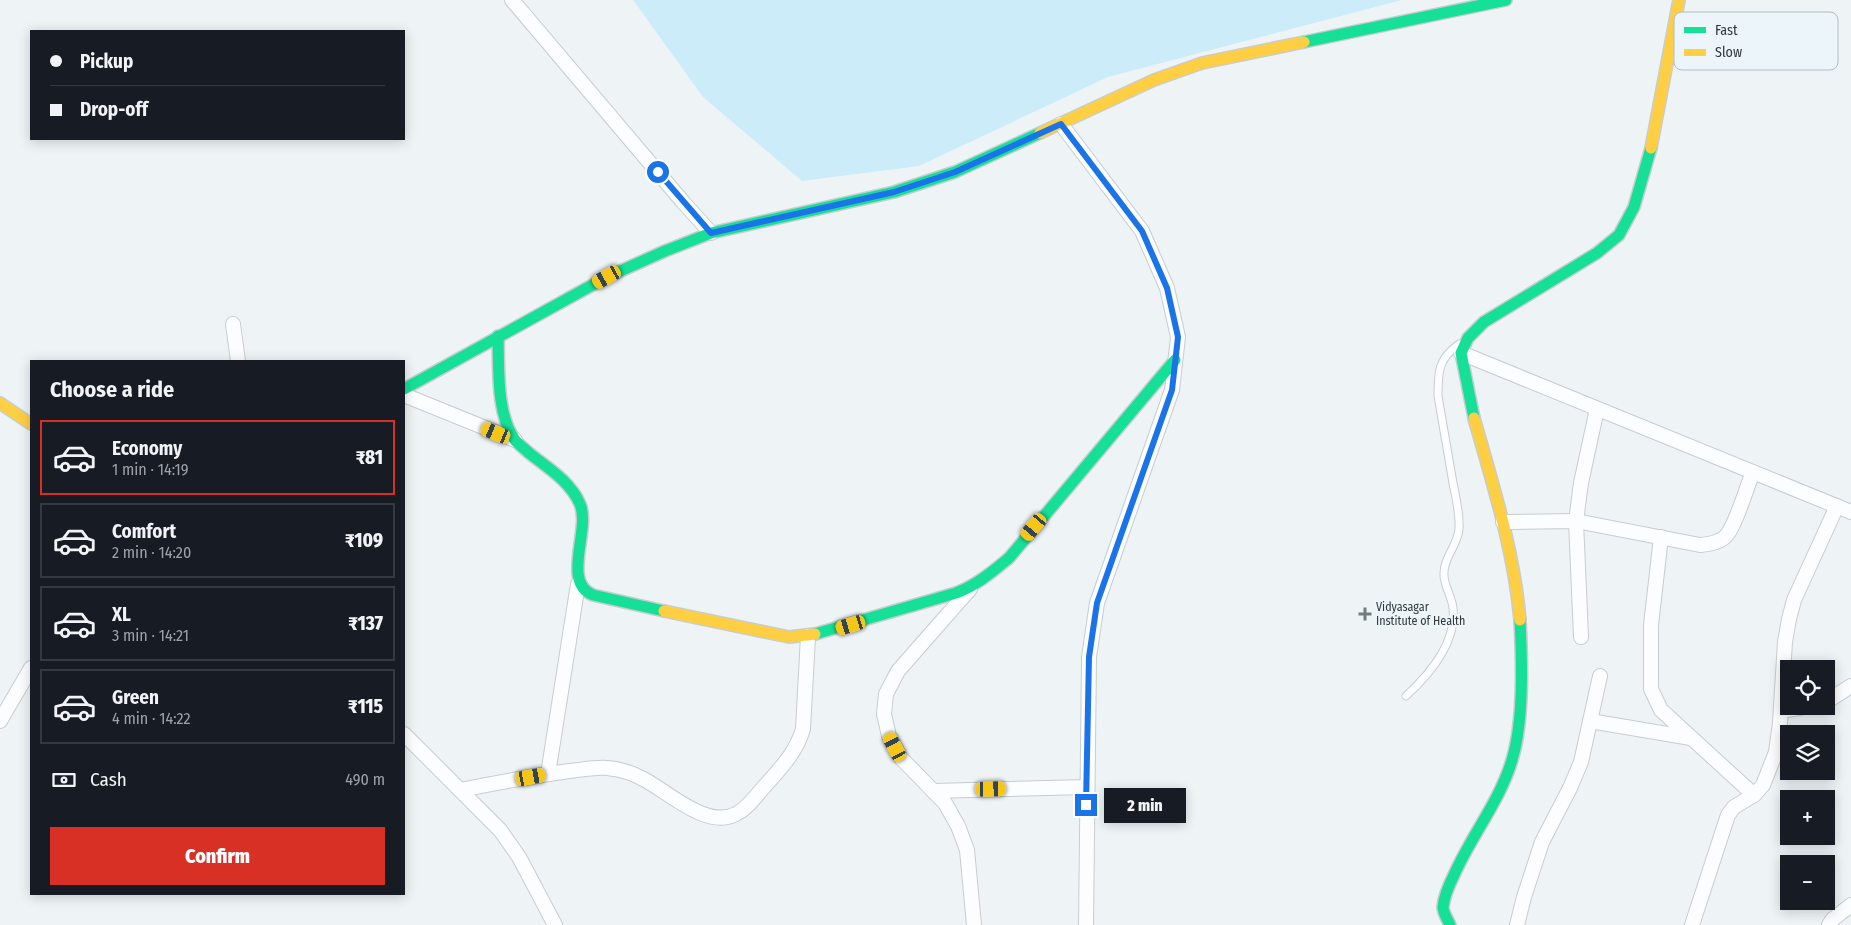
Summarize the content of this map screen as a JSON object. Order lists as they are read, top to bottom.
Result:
{
  "places": {
    "health": ["Vidyasagar Institute of Health"]
  },
  "legend": ["Fast", "Slow"],
  "page": {
    "banner": ["Pickup", "Drop-off"],
    "heading": "Choose a ride",
    "list": [
      {
        "name": "Economy",
        "note": "1 min · 14:19",
        "value": "₹81"
      },
      {
        "name": "Comfort",
        "note": "2 min · 14:20",
        "value": "₹109"
      },
      {
        "name": "XL",
        "note": "3 min · 14:21",
        "value": "₹137"
      },
      {
        "name": "Green",
        "note": "4 min · 14:22",
        "value": "₹115"
      }
    ],
    "map_buttons": ["+", "−"],
    "pay": ["Cash", "490 m"],
    "bubble": "2 min",
    "buttons": "Confirm"
  }
}
